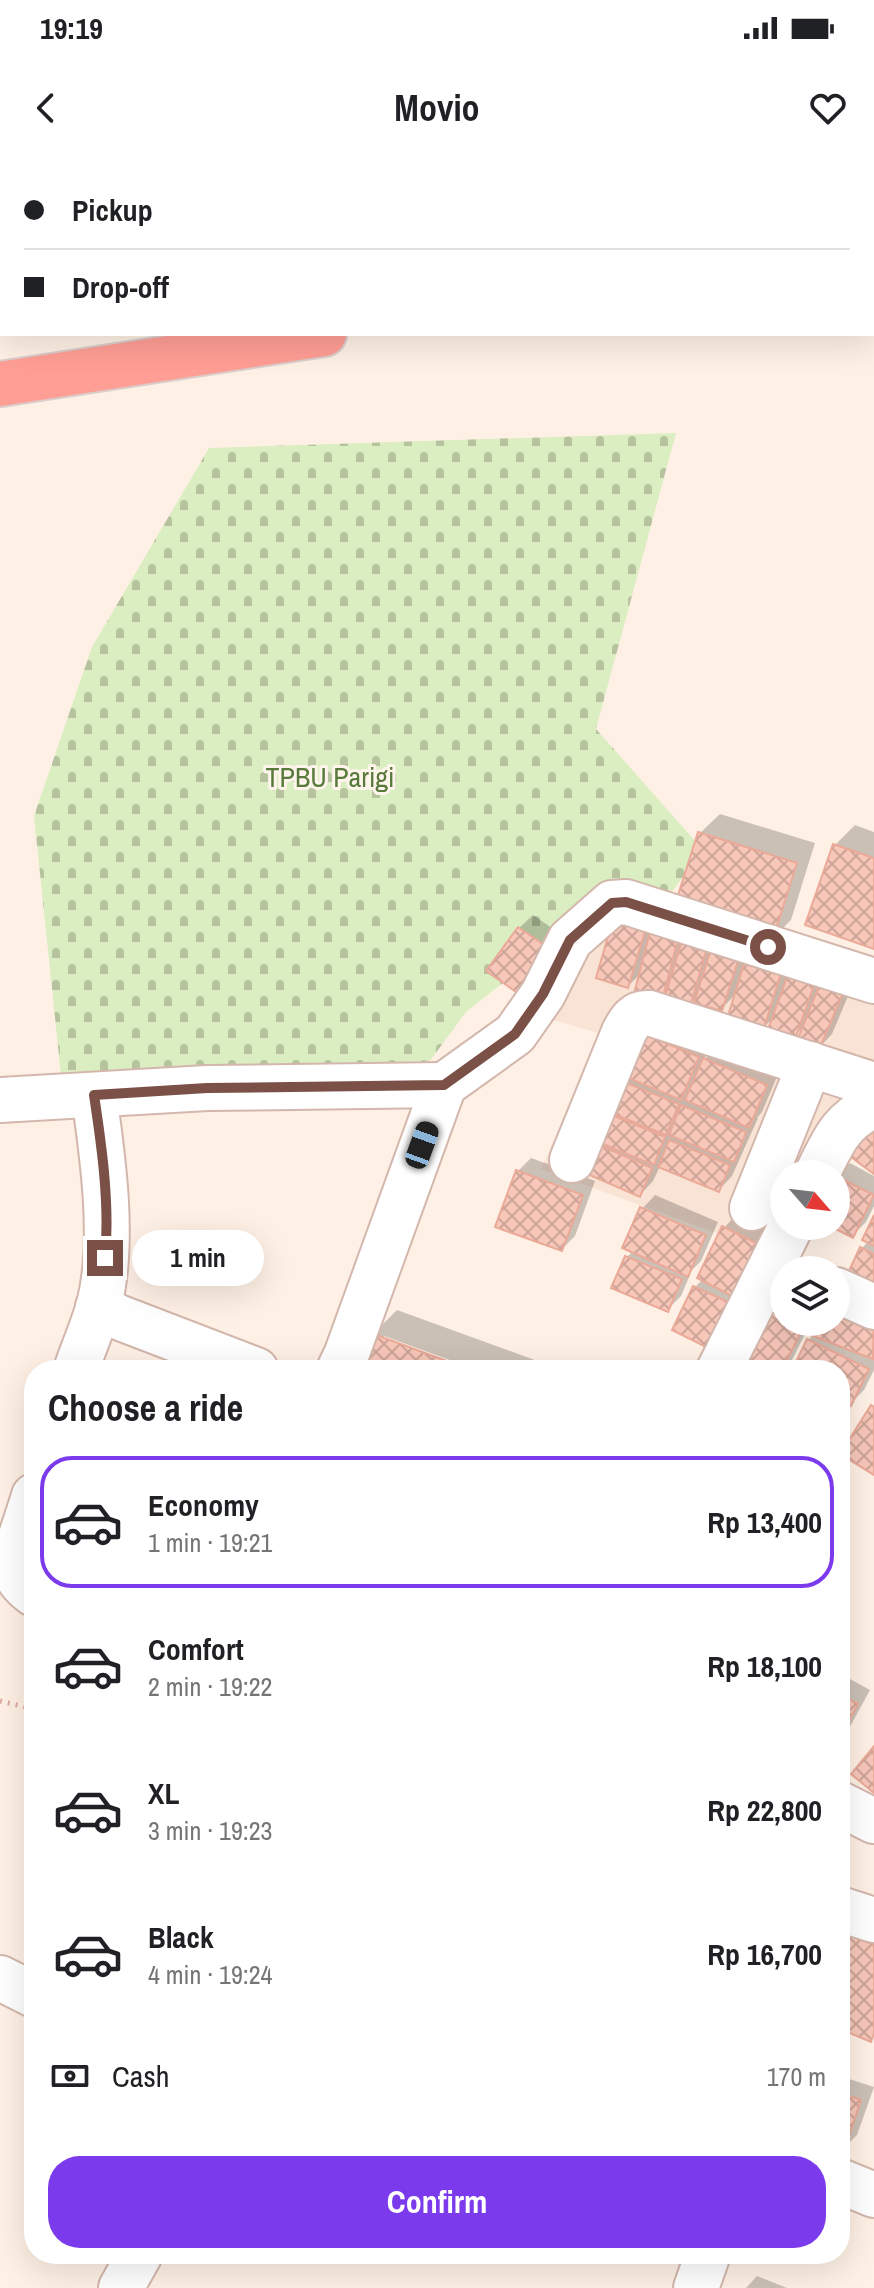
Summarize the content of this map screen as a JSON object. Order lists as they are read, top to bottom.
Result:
{
  "parks": ["TPBU Parigi"],
  "north": "bottom right",
  "page": {
    "status": "19:19",
    "header": "Movio",
    "banner": ["Pickup", "Drop-off"],
    "bubble": "1 min",
    "heading": "Choose a ride",
    "list": [
      {
        "name": "Economy",
        "note": "1 min · 19:21",
        "value": "Rp 13,400"
      },
      {
        "name": "Comfort",
        "note": "2 min · 19:22",
        "value": "Rp 18,100"
      },
      {
        "name": "XL",
        "note": "3 min · 19:23",
        "value": "Rp 22,800"
      },
      {
        "name": "Black",
        "note": "4 min · 19:24",
        "value": "Rp 16,700"
      }
    ],
    "pay": ["Cash", "170 m"],
    "buttons": "Confirm"
  }
}
